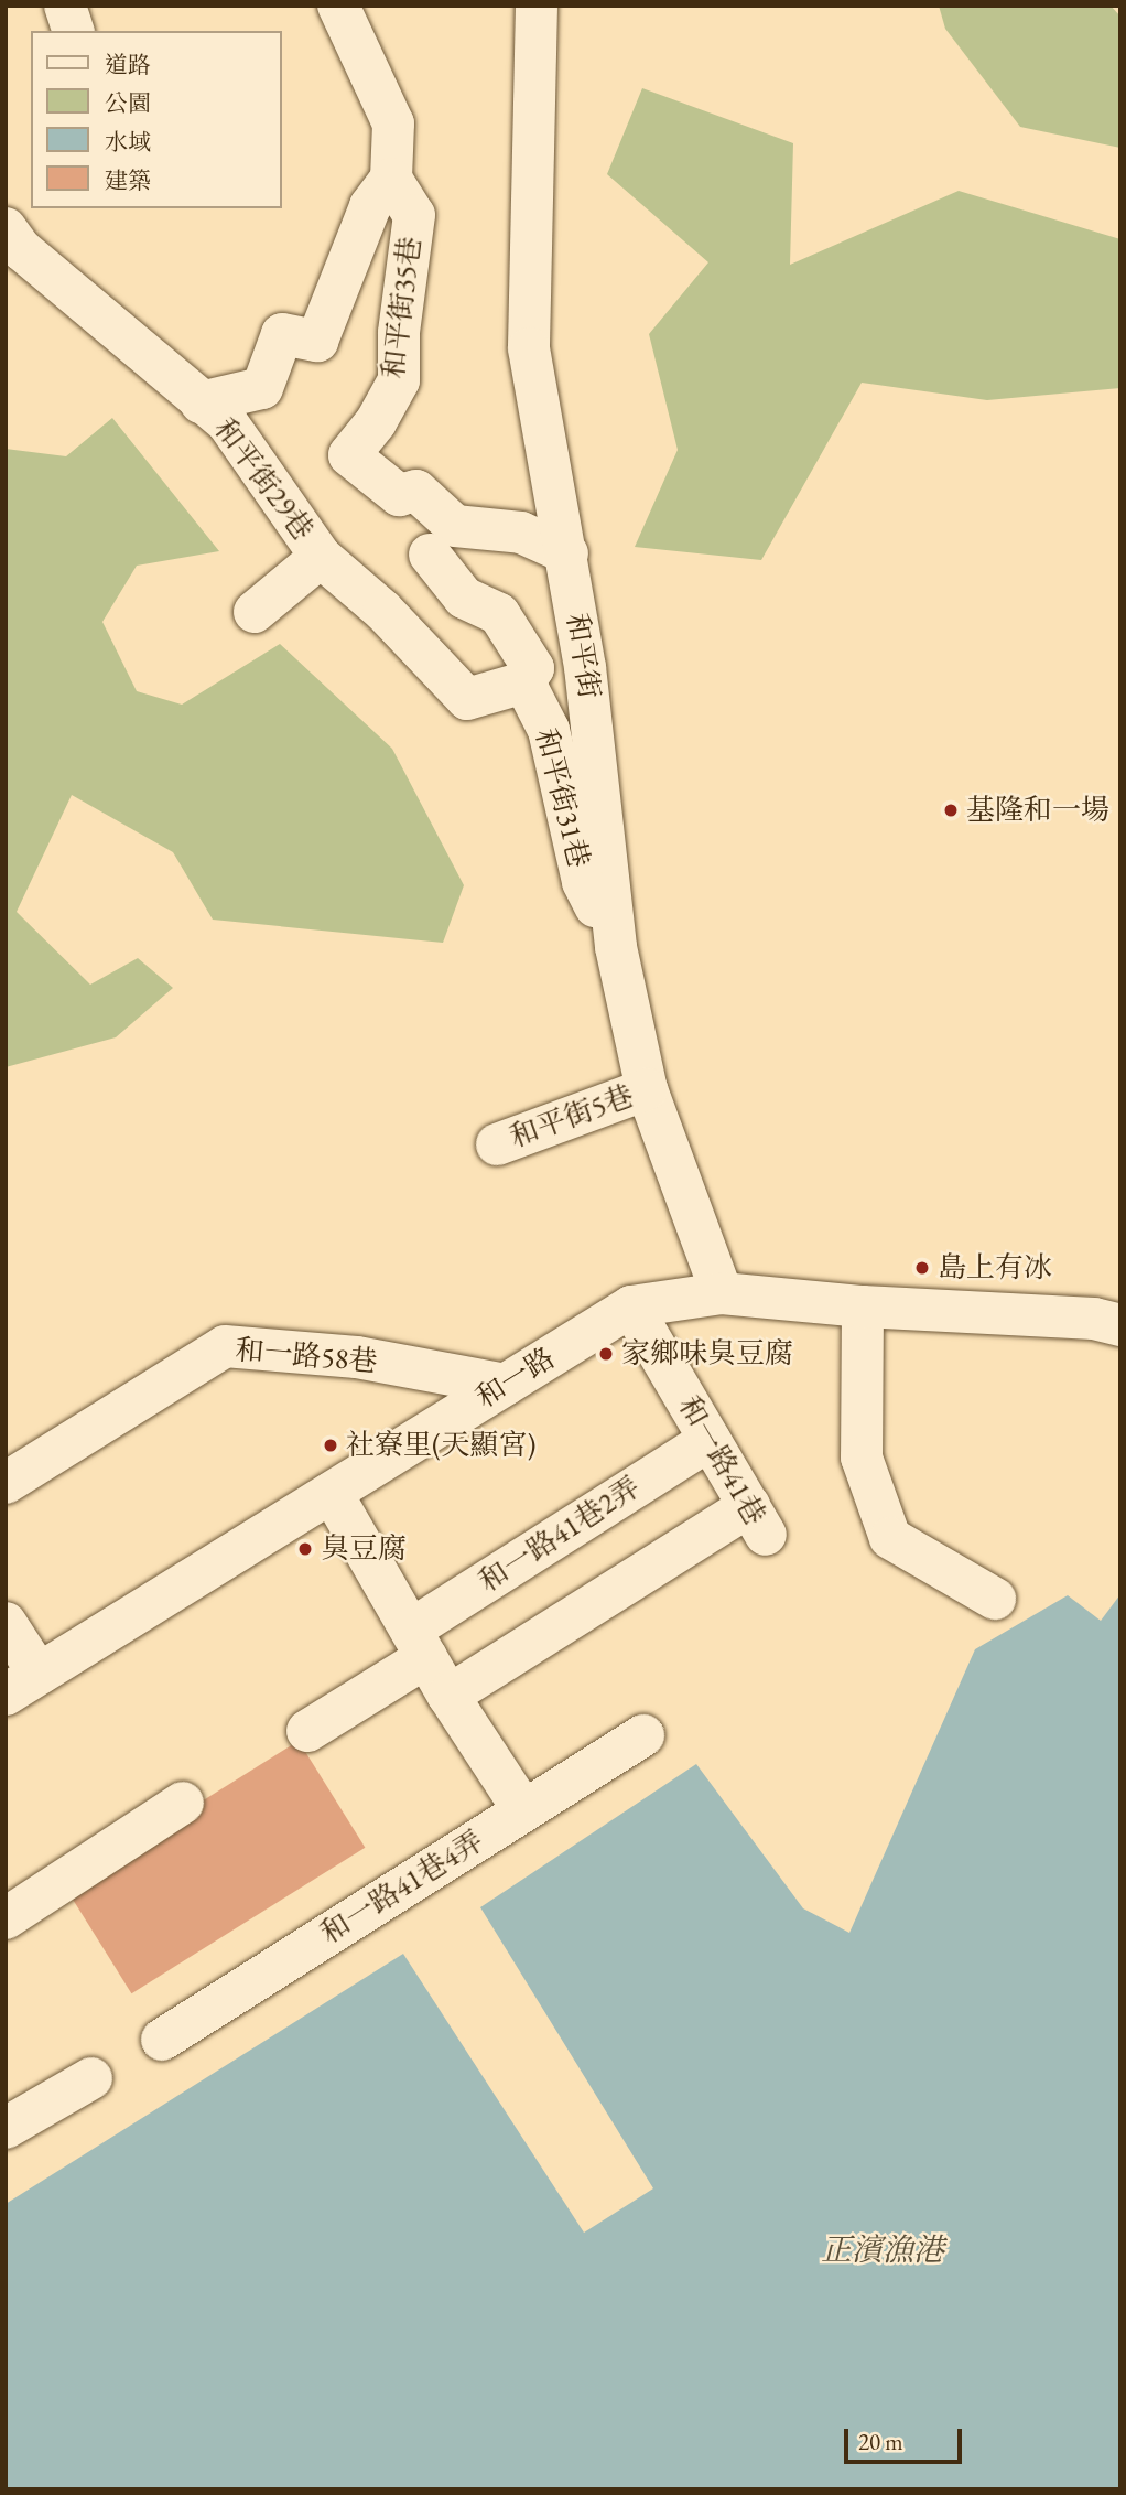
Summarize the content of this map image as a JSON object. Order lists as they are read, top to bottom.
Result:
{
  "streets": {
    "street": [
      "和平街35巷",
      "和平街29巷",
      "和平街",
      "和平街31巷",
      "和平街5巷",
      "和一路58巷",
      "和一路",
      "和一路41巷",
      "和一路41巷2弄",
      "和一路41巷4弄"
    ]
  },
  "crossings": [
    ["和平街35巷", "和平街"],
    ["和平街29巷", "和平街31巷"],
    ["和平街", "和平街31巷"],
    ["和平街", "和平街5巷"],
    ["和平街", "和一路"],
    ["和一路58巷", "和一路"],
    ["和一路", "和一路41巷"],
    ["和一路41巷", "和一路41巷2弄"]
  ],
  "water": ["正濱漁港"],
  "places": [
    "基隆和一場",
    "島上有冰",
    "家鄉味臭豆腐",
    "社寮里(天顯宮)",
    "臭豆腐"
  ],
  "legend": [
    "道路",
    "公園",
    "水域",
    "建築"
  ],
  "scale_bar": "20 m"
}
